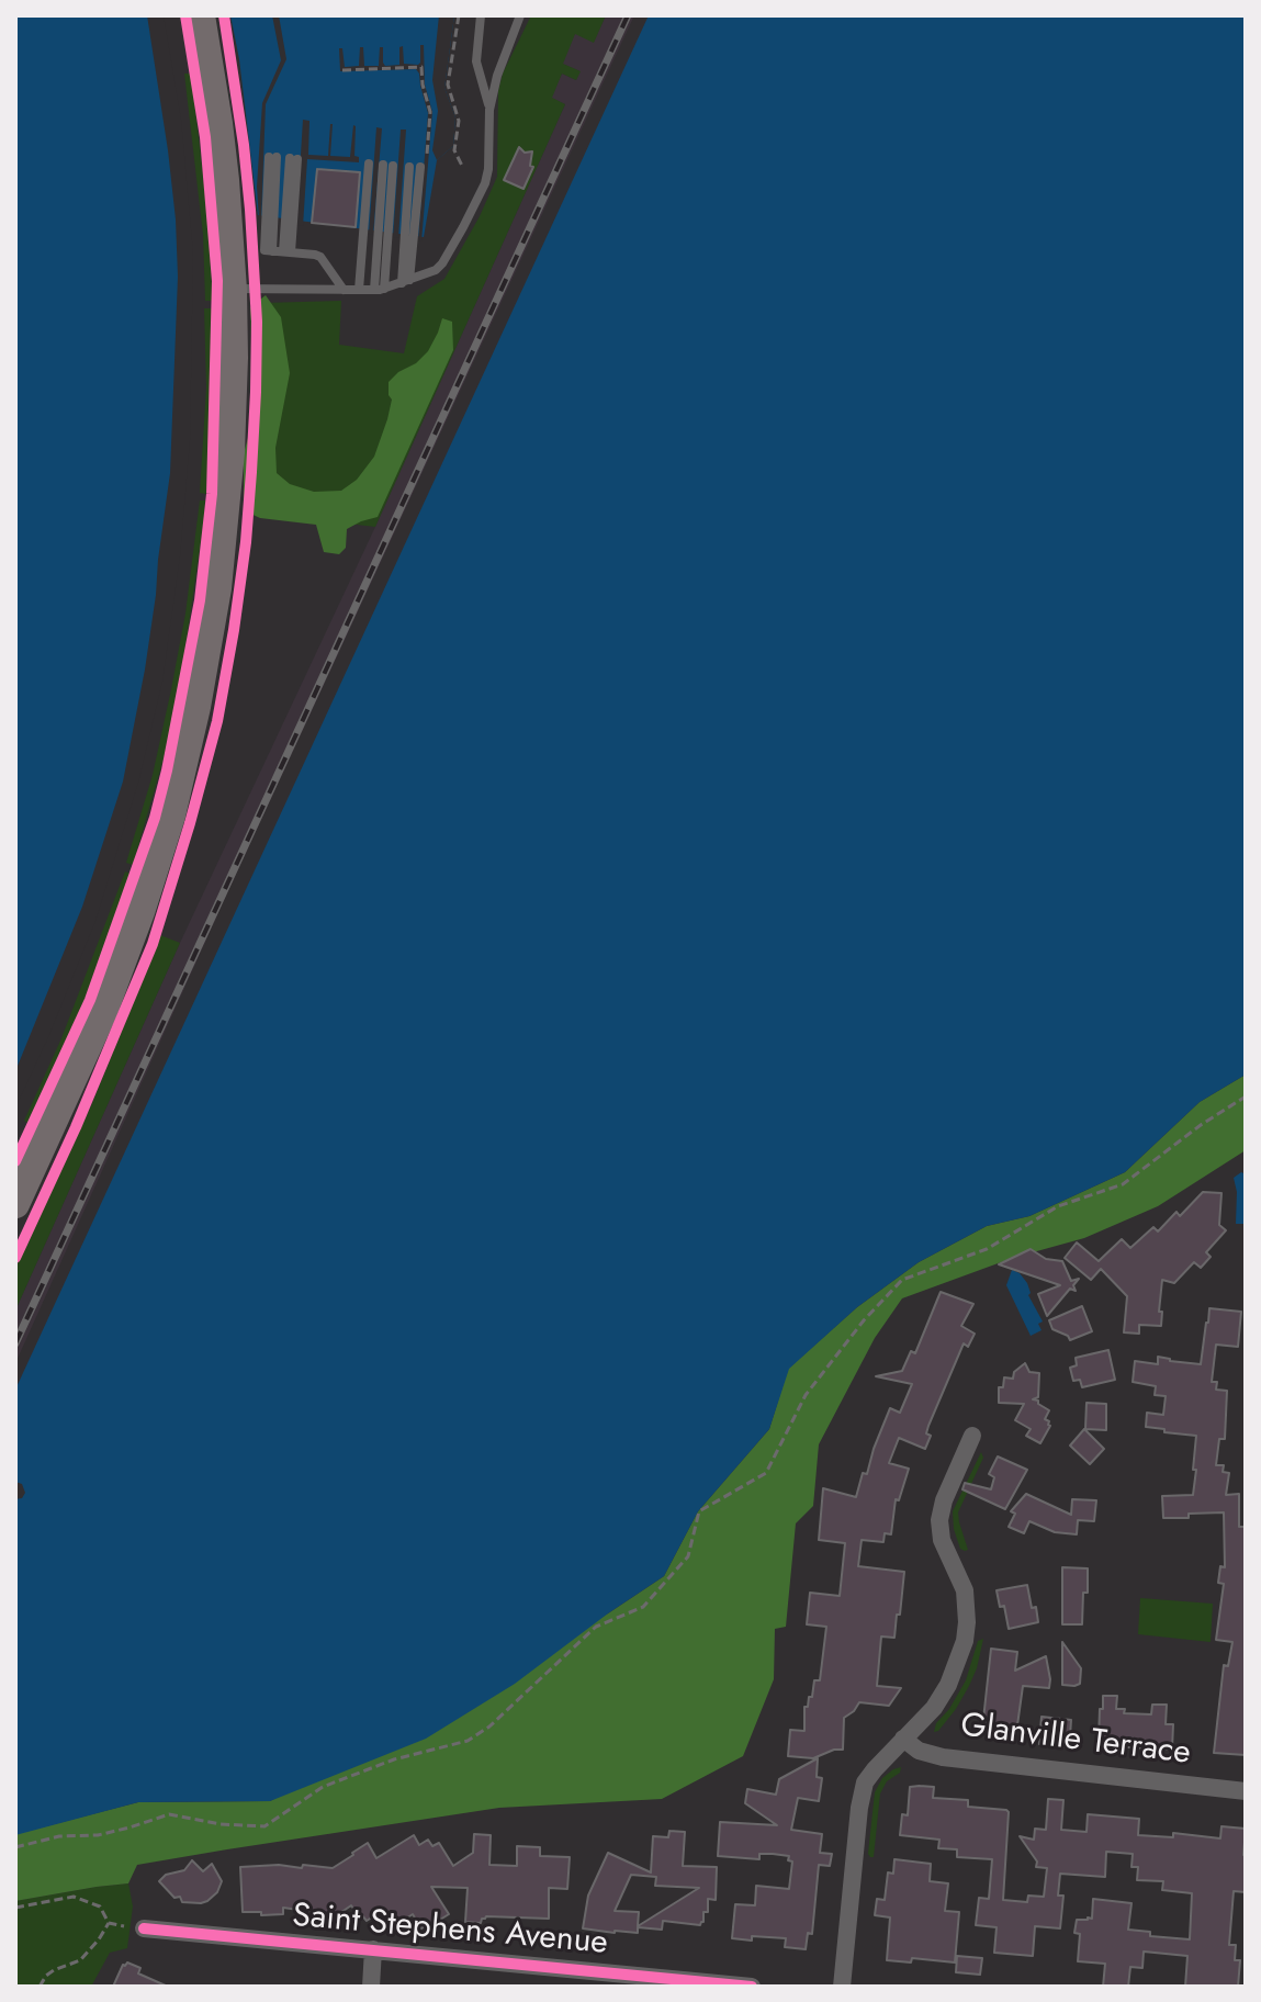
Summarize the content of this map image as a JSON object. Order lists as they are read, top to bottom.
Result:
{
  "streets": {
    "street": ["Glanville Terrace", "Saint Stephens Avenue"]
  }
}
